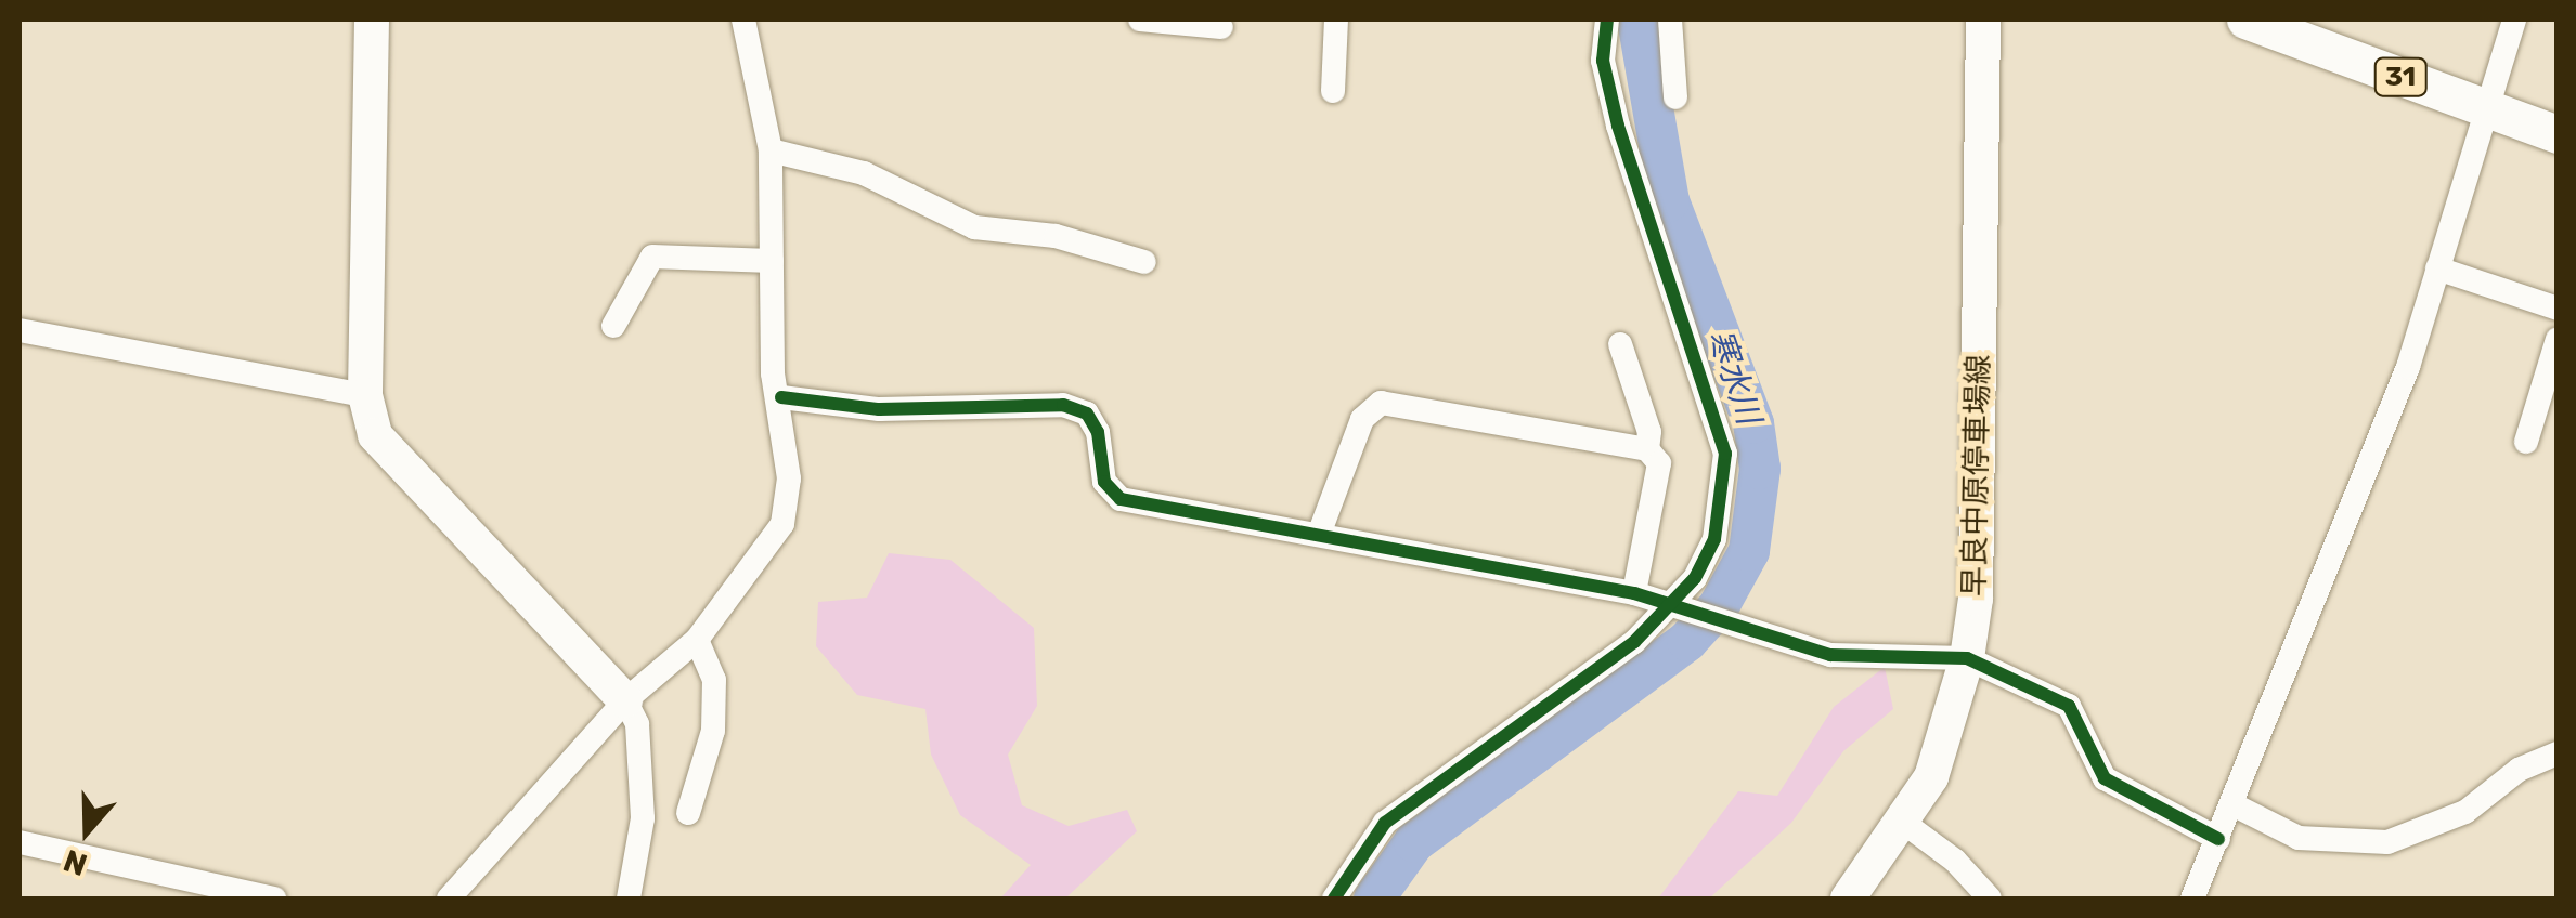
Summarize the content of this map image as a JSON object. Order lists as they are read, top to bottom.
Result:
{
  "streets": {
    "main road": ["31", "早良中原停車場線"]
  },
  "water": ["寒水川"],
  "north": "bottom"
}
